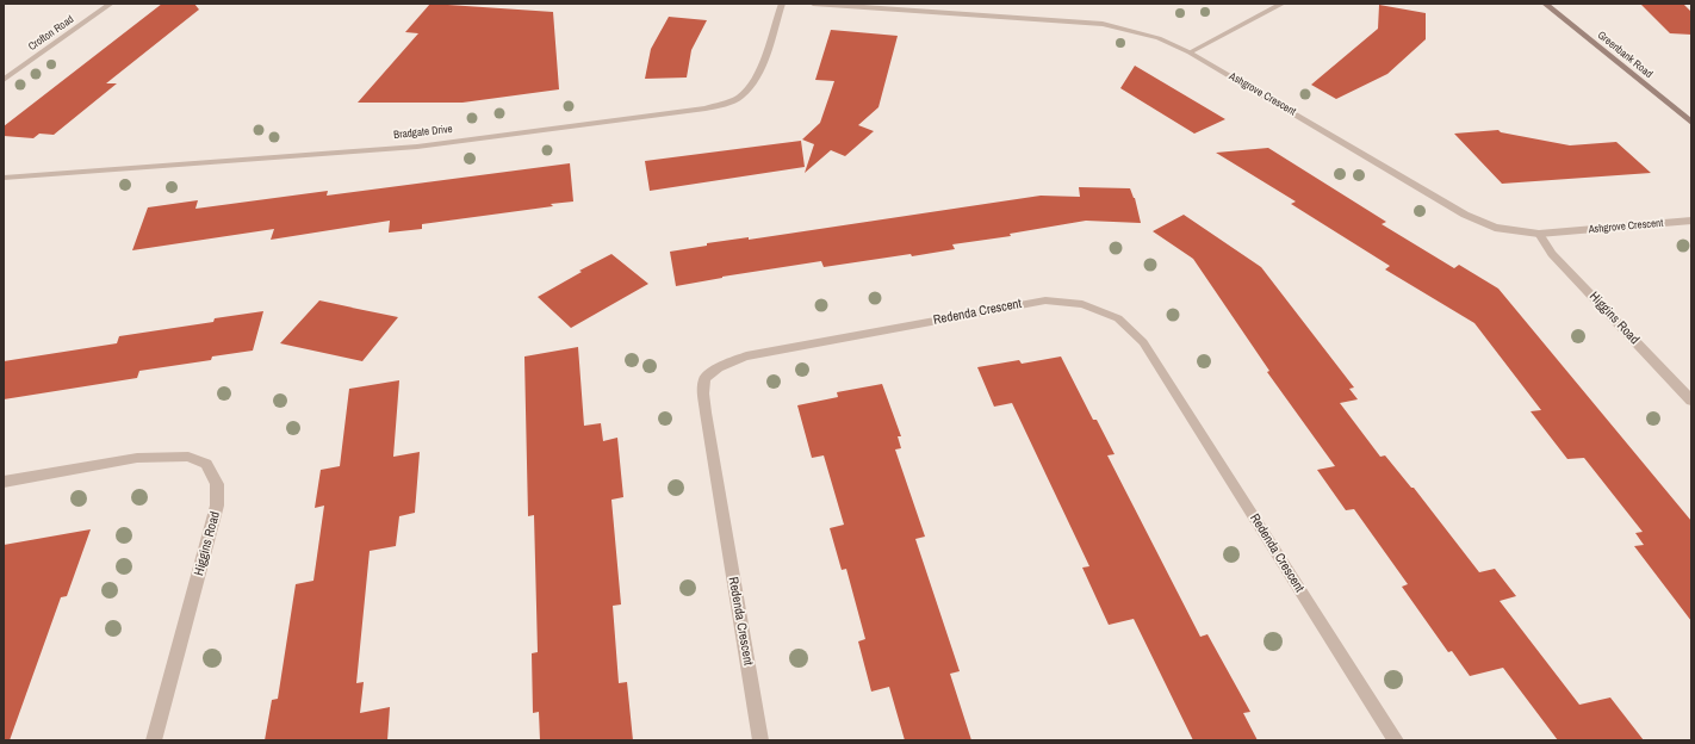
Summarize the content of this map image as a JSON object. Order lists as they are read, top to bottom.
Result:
{
  "streets": {
    "main road": ["Greenbank Road"],
    "street": [
      "Crofton Road",
      "Ashgrove Crescent",
      "Bradgate Drive",
      "Redenda Crescent",
      "Higgins Road"
    ]
  },
  "crossings": [
    ["Ashgrove Crescent", "Higgins Road"]
  ]
}
